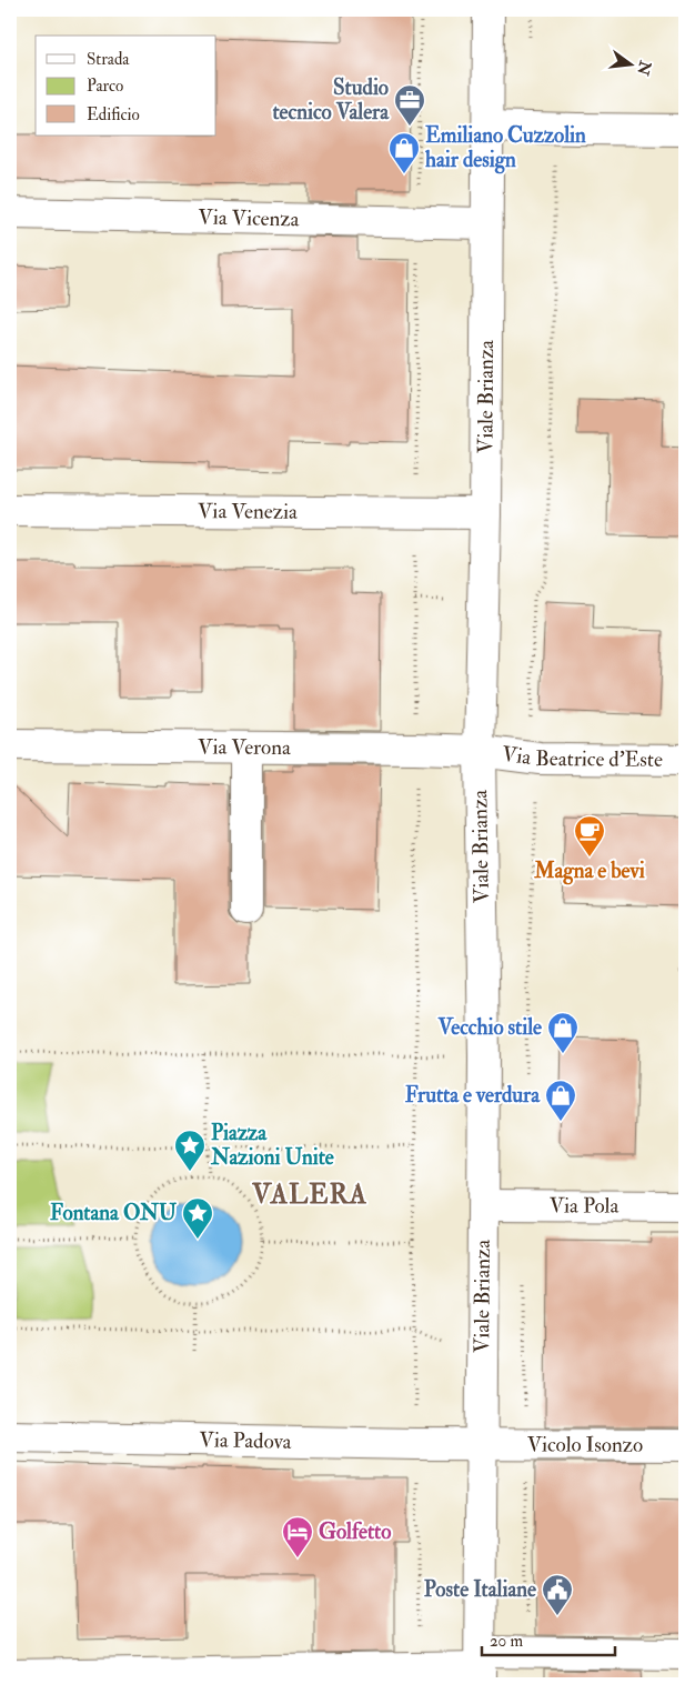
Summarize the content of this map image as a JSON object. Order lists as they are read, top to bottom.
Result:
{
  "streets": {
    "street": [
      "Via Vicenza",
      "Viale Brianza",
      "Via Venezia",
      "Via Verona",
      "Via Beatrice d'Este",
      "Via Pola",
      "Via Padova",
      "Vicolo Isonzo"
    ]
  },
  "crossings": [
    ["Via Vicenza", "Viale Brianza"],
    ["Viale Brianza", "Via Venezia"],
    ["Viale Brianza", "Via Verona"],
    ["Viale Brianza", "Via Beatrice d'Este"],
    ["Viale Brianza", "Via Pola"],
    ["Viale Brianza", "Via Padova"],
    ["Viale Brianza", "Vicolo Isonzo"],
    ["Via Verona", "Via Beatrice d'Este"],
    ["Via Padova", "Vicolo Isonzo"]
  ],
  "districts": ["VALERA"],
  "places": {
    "office": ["Studio tecnico Valera"],
    "shop": ["Emiliano Cuzzolin hair design", "Vecchio stile", "Frutta e verdura"],
    "cafe": ["Magna e bevi"],
    "place": ["Piazza Nazioni Unite", "Fontana ONU"],
    "hotel": ["Golfetto"],
    "public building": ["Poste Italiane"]
  },
  "legend": ["Strada", "Parco", "Edificio"],
  "scale_bar": "20 m",
  "north": "right"
}
